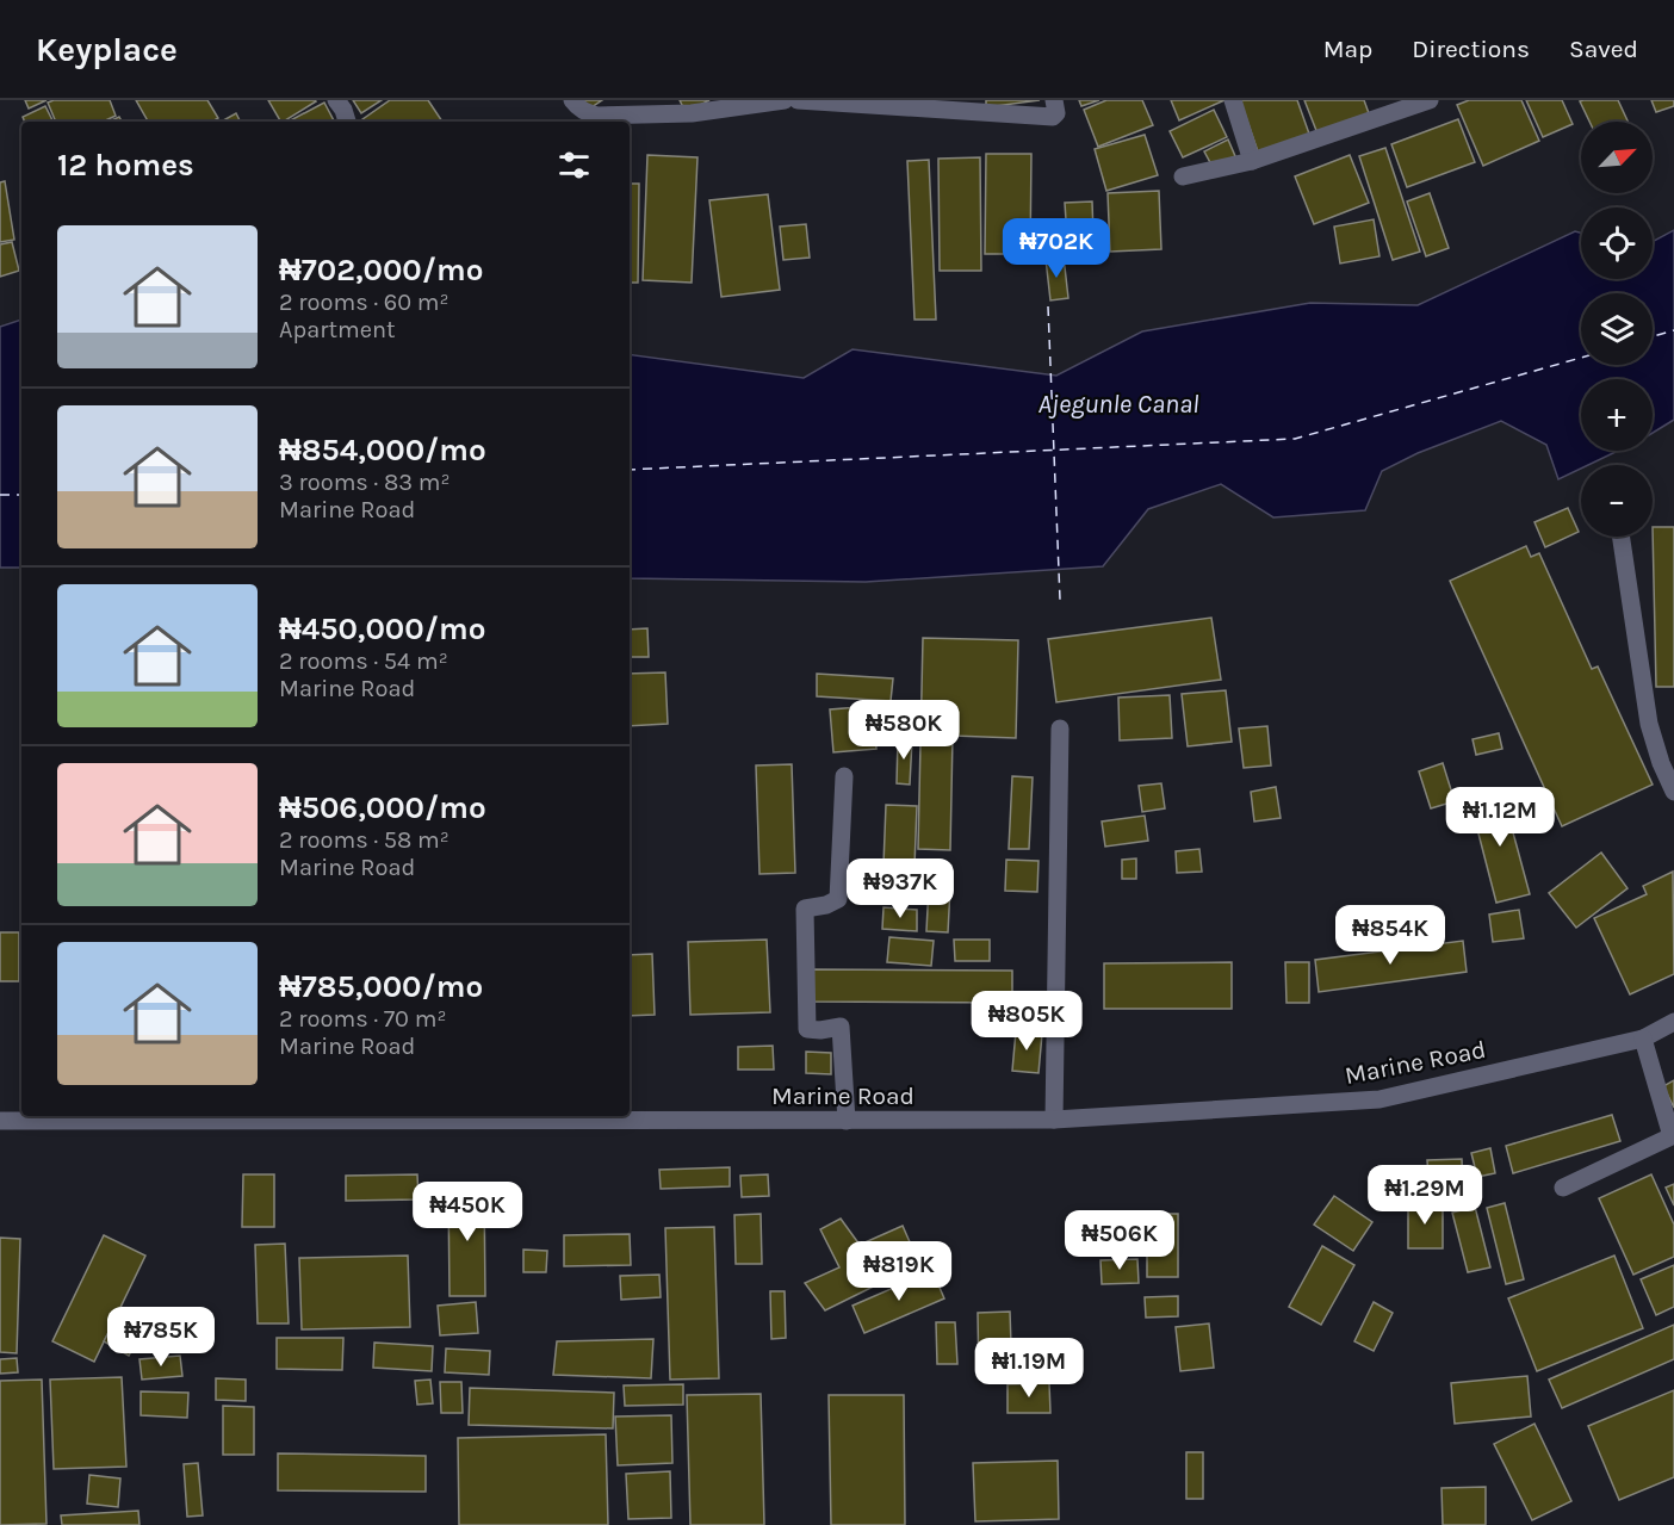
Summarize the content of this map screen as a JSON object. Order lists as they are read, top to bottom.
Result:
{
  "streets": {
    "street": ["Marine Road"]
  },
  "water": ["Ajegunle Canal"],
  "north": "top right",
  "page": {
    "header": "Keyplace",
    "nav": ["Map", "Directions", "Saved"],
    "map_buttons": ["+", "−"],
    "heading": "12 homes",
    "list": [
      {
        "name": "₦702,000/mo",
        "note": "2 rooms · 60 m² · Apartment"
      },
      {
        "name": "₦854,000/mo",
        "note": "3 rooms · 83 m² · Marine Road"
      },
      {
        "name": "₦450,000/mo",
        "note": "2 rooms · 54 m² · Marine Road"
      },
      {
        "name": "₦506,000/mo",
        "note": "2 rooms · 58 m² · Marine Road"
      },
      {
        "name": "₦785,000/mo",
        "note": "2 rooms · 70 m² · Marine Road"
      }
    ],
    "price": [
      "₦702K",
      "₦580K",
      "₦1.12M",
      "₦937K",
      "₦854K",
      "₦805K",
      "₦1.29M",
      "₦450K",
      "₦506K",
      "₦819K",
      "₦785K",
      "₦1.19M"
    ]
  }
}
